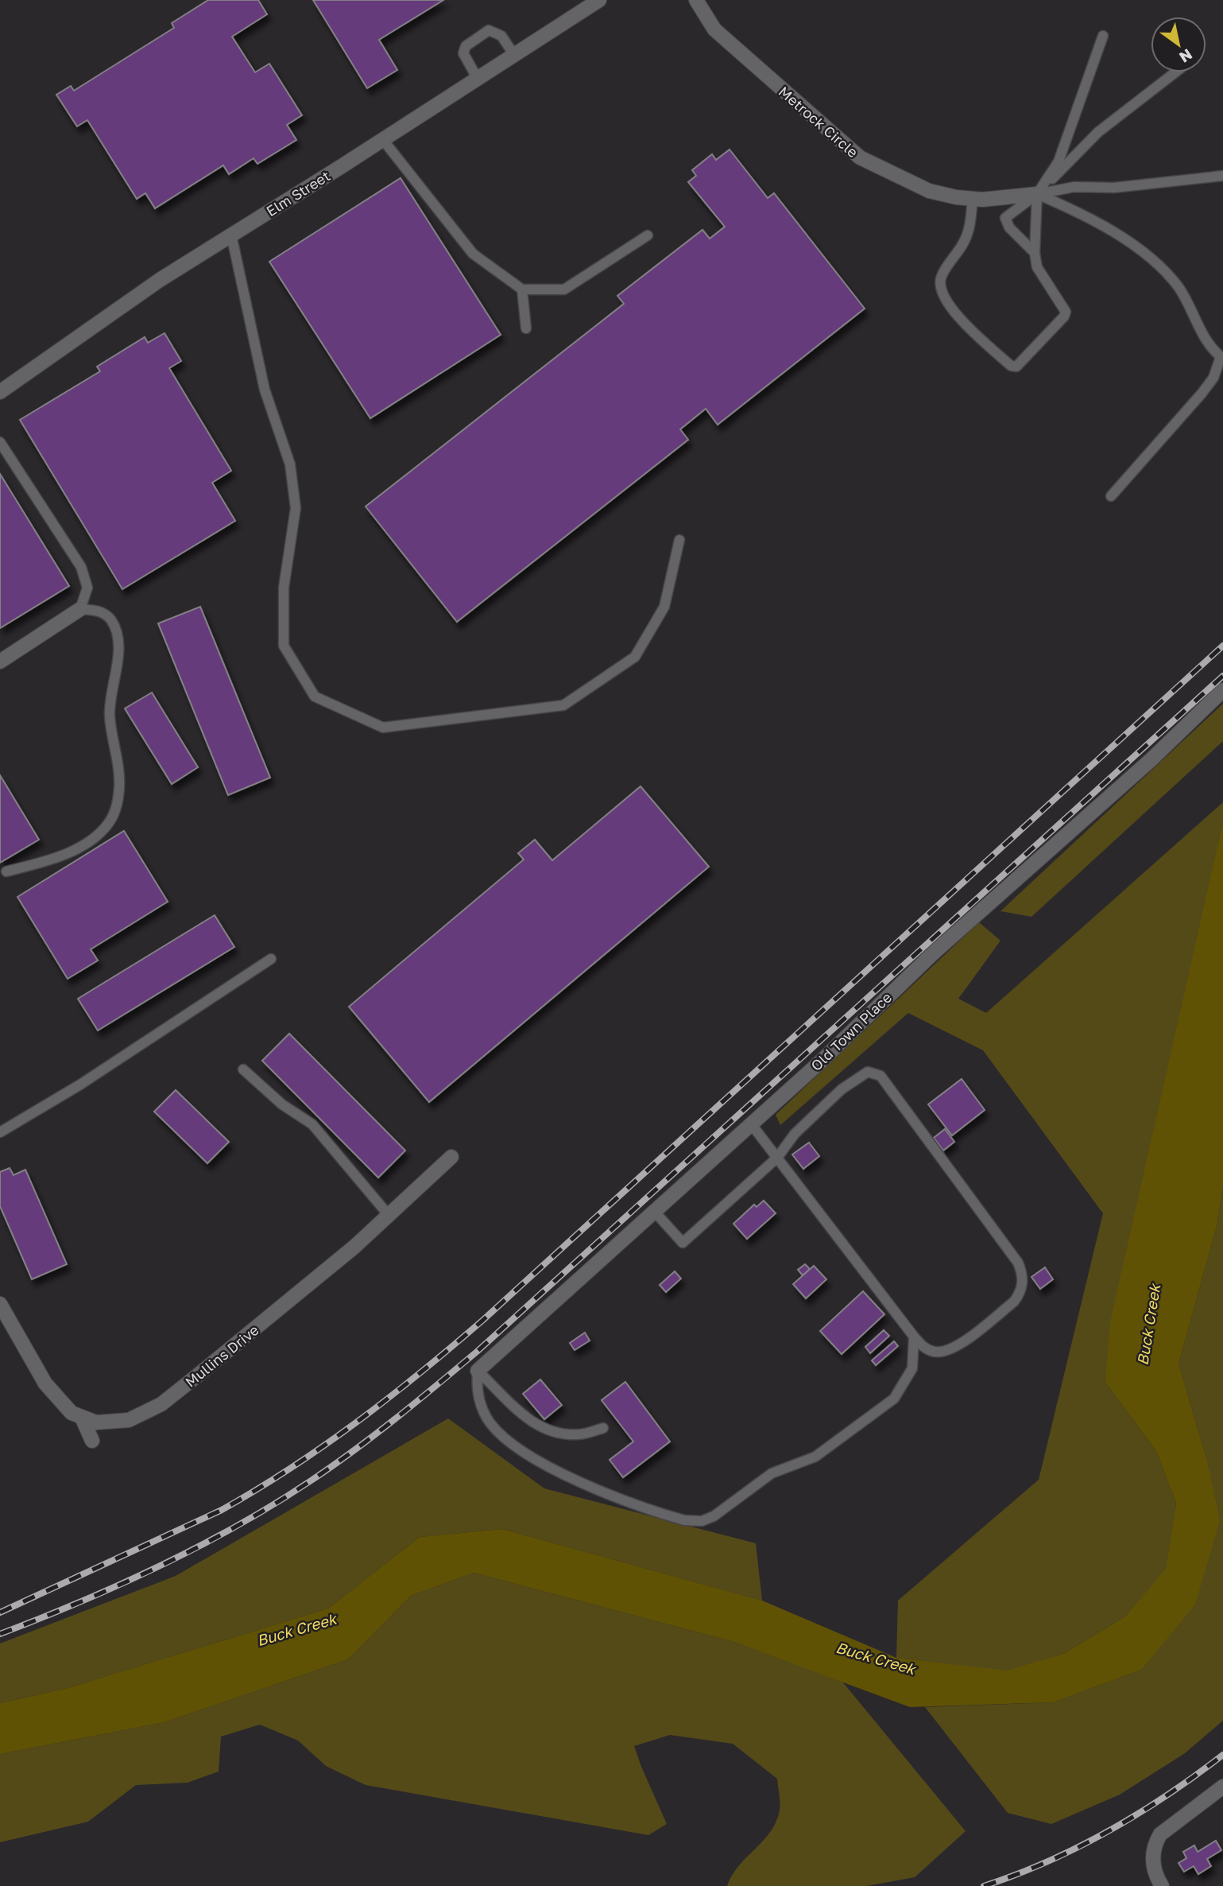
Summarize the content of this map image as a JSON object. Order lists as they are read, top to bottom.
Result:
{
  "streets": {
    "street": [
      "Metrock Circle",
      "Elm Street",
      "Old Town Place",
      "Mullins Drive"
    ]
  },
  "water": ["Buck Creek"],
  "north": "bottom right"
}
